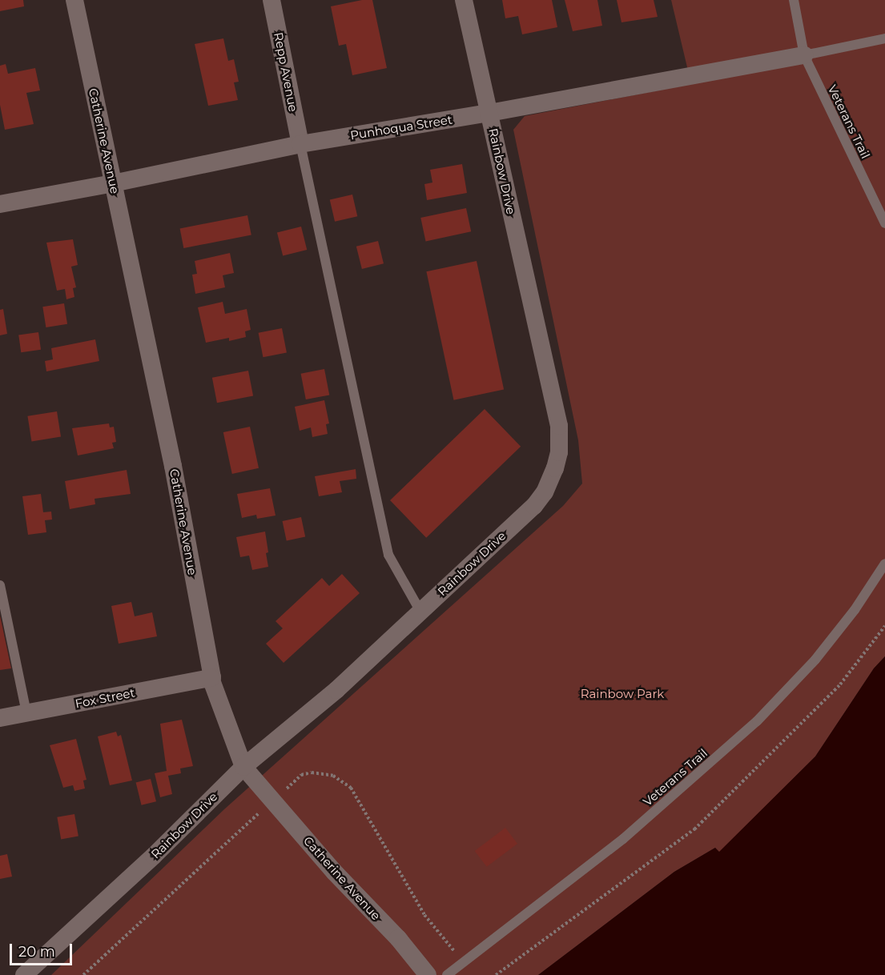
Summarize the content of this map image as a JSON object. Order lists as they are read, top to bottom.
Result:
{
  "streets": {
    "street": [
      "Repp Avenue",
      "Punhoqua Street",
      "Catherine Avenue",
      "Rainbow Drive",
      "Fox Street"
    ],
    "lane": ["Veterans Trail"]
  },
  "crossings": [
    ["Repp Avenue", "Punhoqua Street"],
    ["Veterans Trail", "Punhoqua Street"],
    ["Punhoqua Street", "Catherine Avenue"],
    ["Punhoqua Street", "Rainbow Drive"],
    ["Catherine Avenue", "Rainbow Drive"],
    ["Catherine Avenue", "Fox Street"]
  ],
  "parks": ["Rainbow Park"],
  "scale_bar": "20 m"
}
